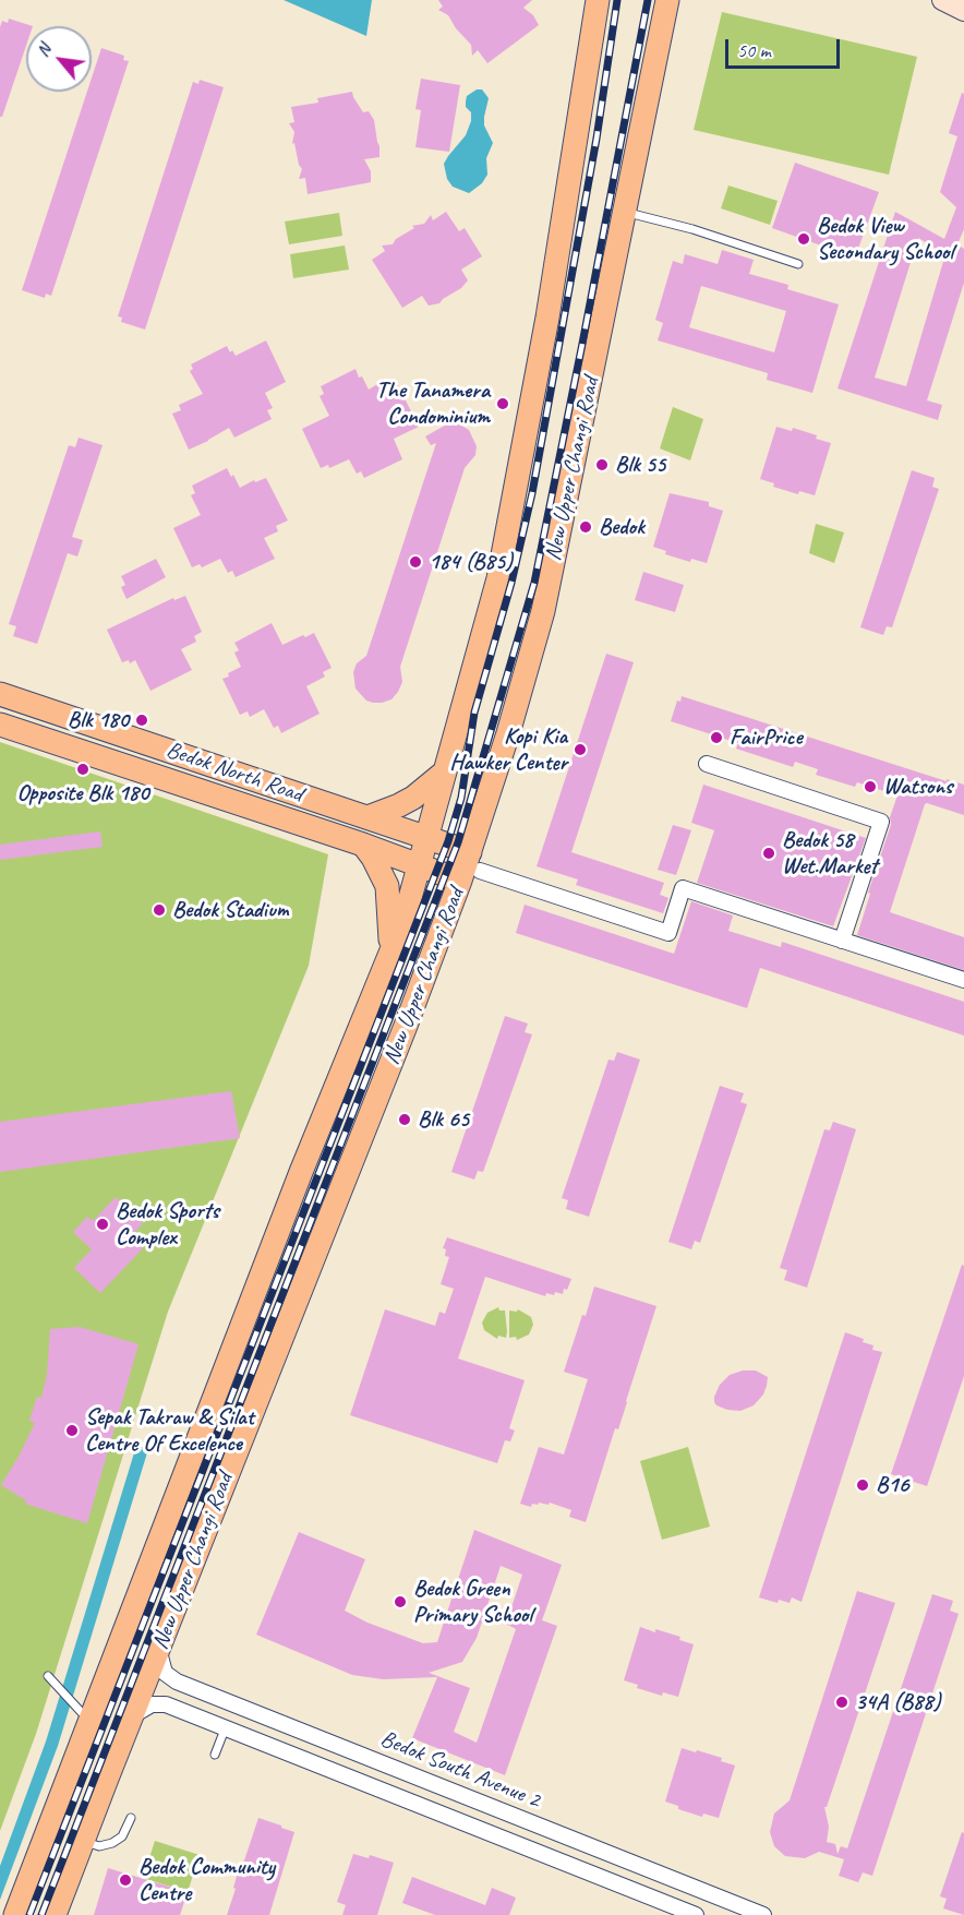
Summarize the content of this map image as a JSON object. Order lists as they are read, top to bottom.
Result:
{
  "streets": {
    "main road": ["New Upper Changi Road", "Bedok North Road"],
    "street": ["Bedok South Avenue 2"]
  },
  "crossings": [
    ["New Upper Changi Road", "Bedok North Road"],
    ["New Upper Changi Road", "Bedok South Avenue 2"]
  ],
  "places": [
    "Bedok View Secondary School",
    "The Tanamera Condominium",
    "Blk 55",
    "Bedok",
    "184 (B85)",
    "Blk 180",
    "FairPrice",
    "Kopi Kia Hawker Center",
    "Opposite Blk 180",
    "Watsons",
    "Bedok 58 Wet.Market",
    "Bedok Stadium",
    "Blk 65",
    "Bedok Sports Complex",
    "Sepak Takraw & Silat Centre Of Excelence",
    "B16",
    "Bedok Green Primary School",
    "34A (B88)",
    "Bedok Community Centre"
  ],
  "scale_bar": "50 m",
  "north": "top left"
}
